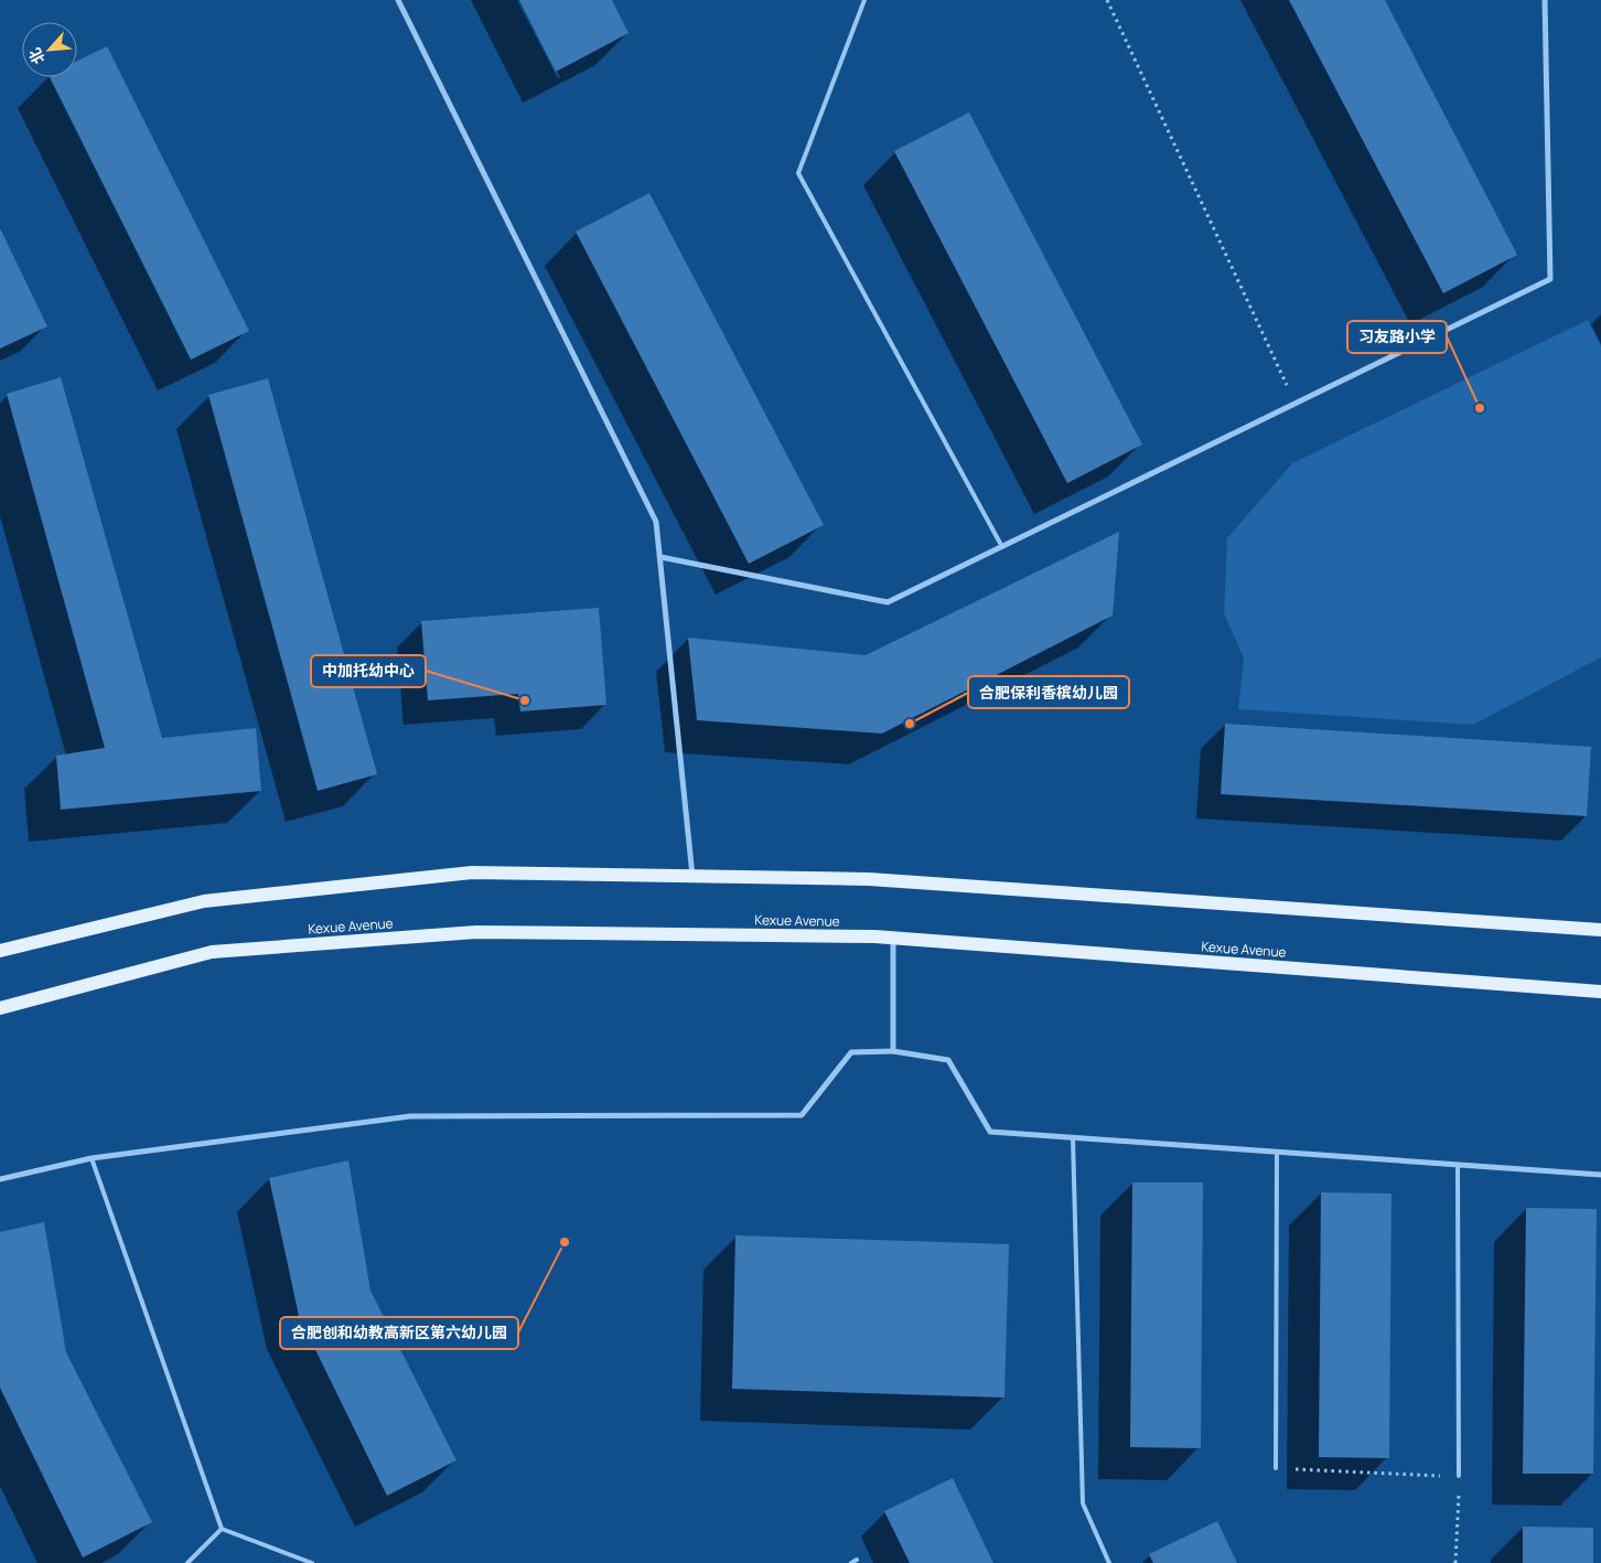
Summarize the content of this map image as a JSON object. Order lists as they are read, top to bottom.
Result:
{
  "streets": {
    "main road": ["Kexue Avenue"]
  },
  "places": [
    "习友路小学",
    "中加托幼中心",
    "合肥保利香槟幼儿园",
    "合肥创和幼教高新区第六幼儿园"
  ],
  "north": "bottom left"
}
